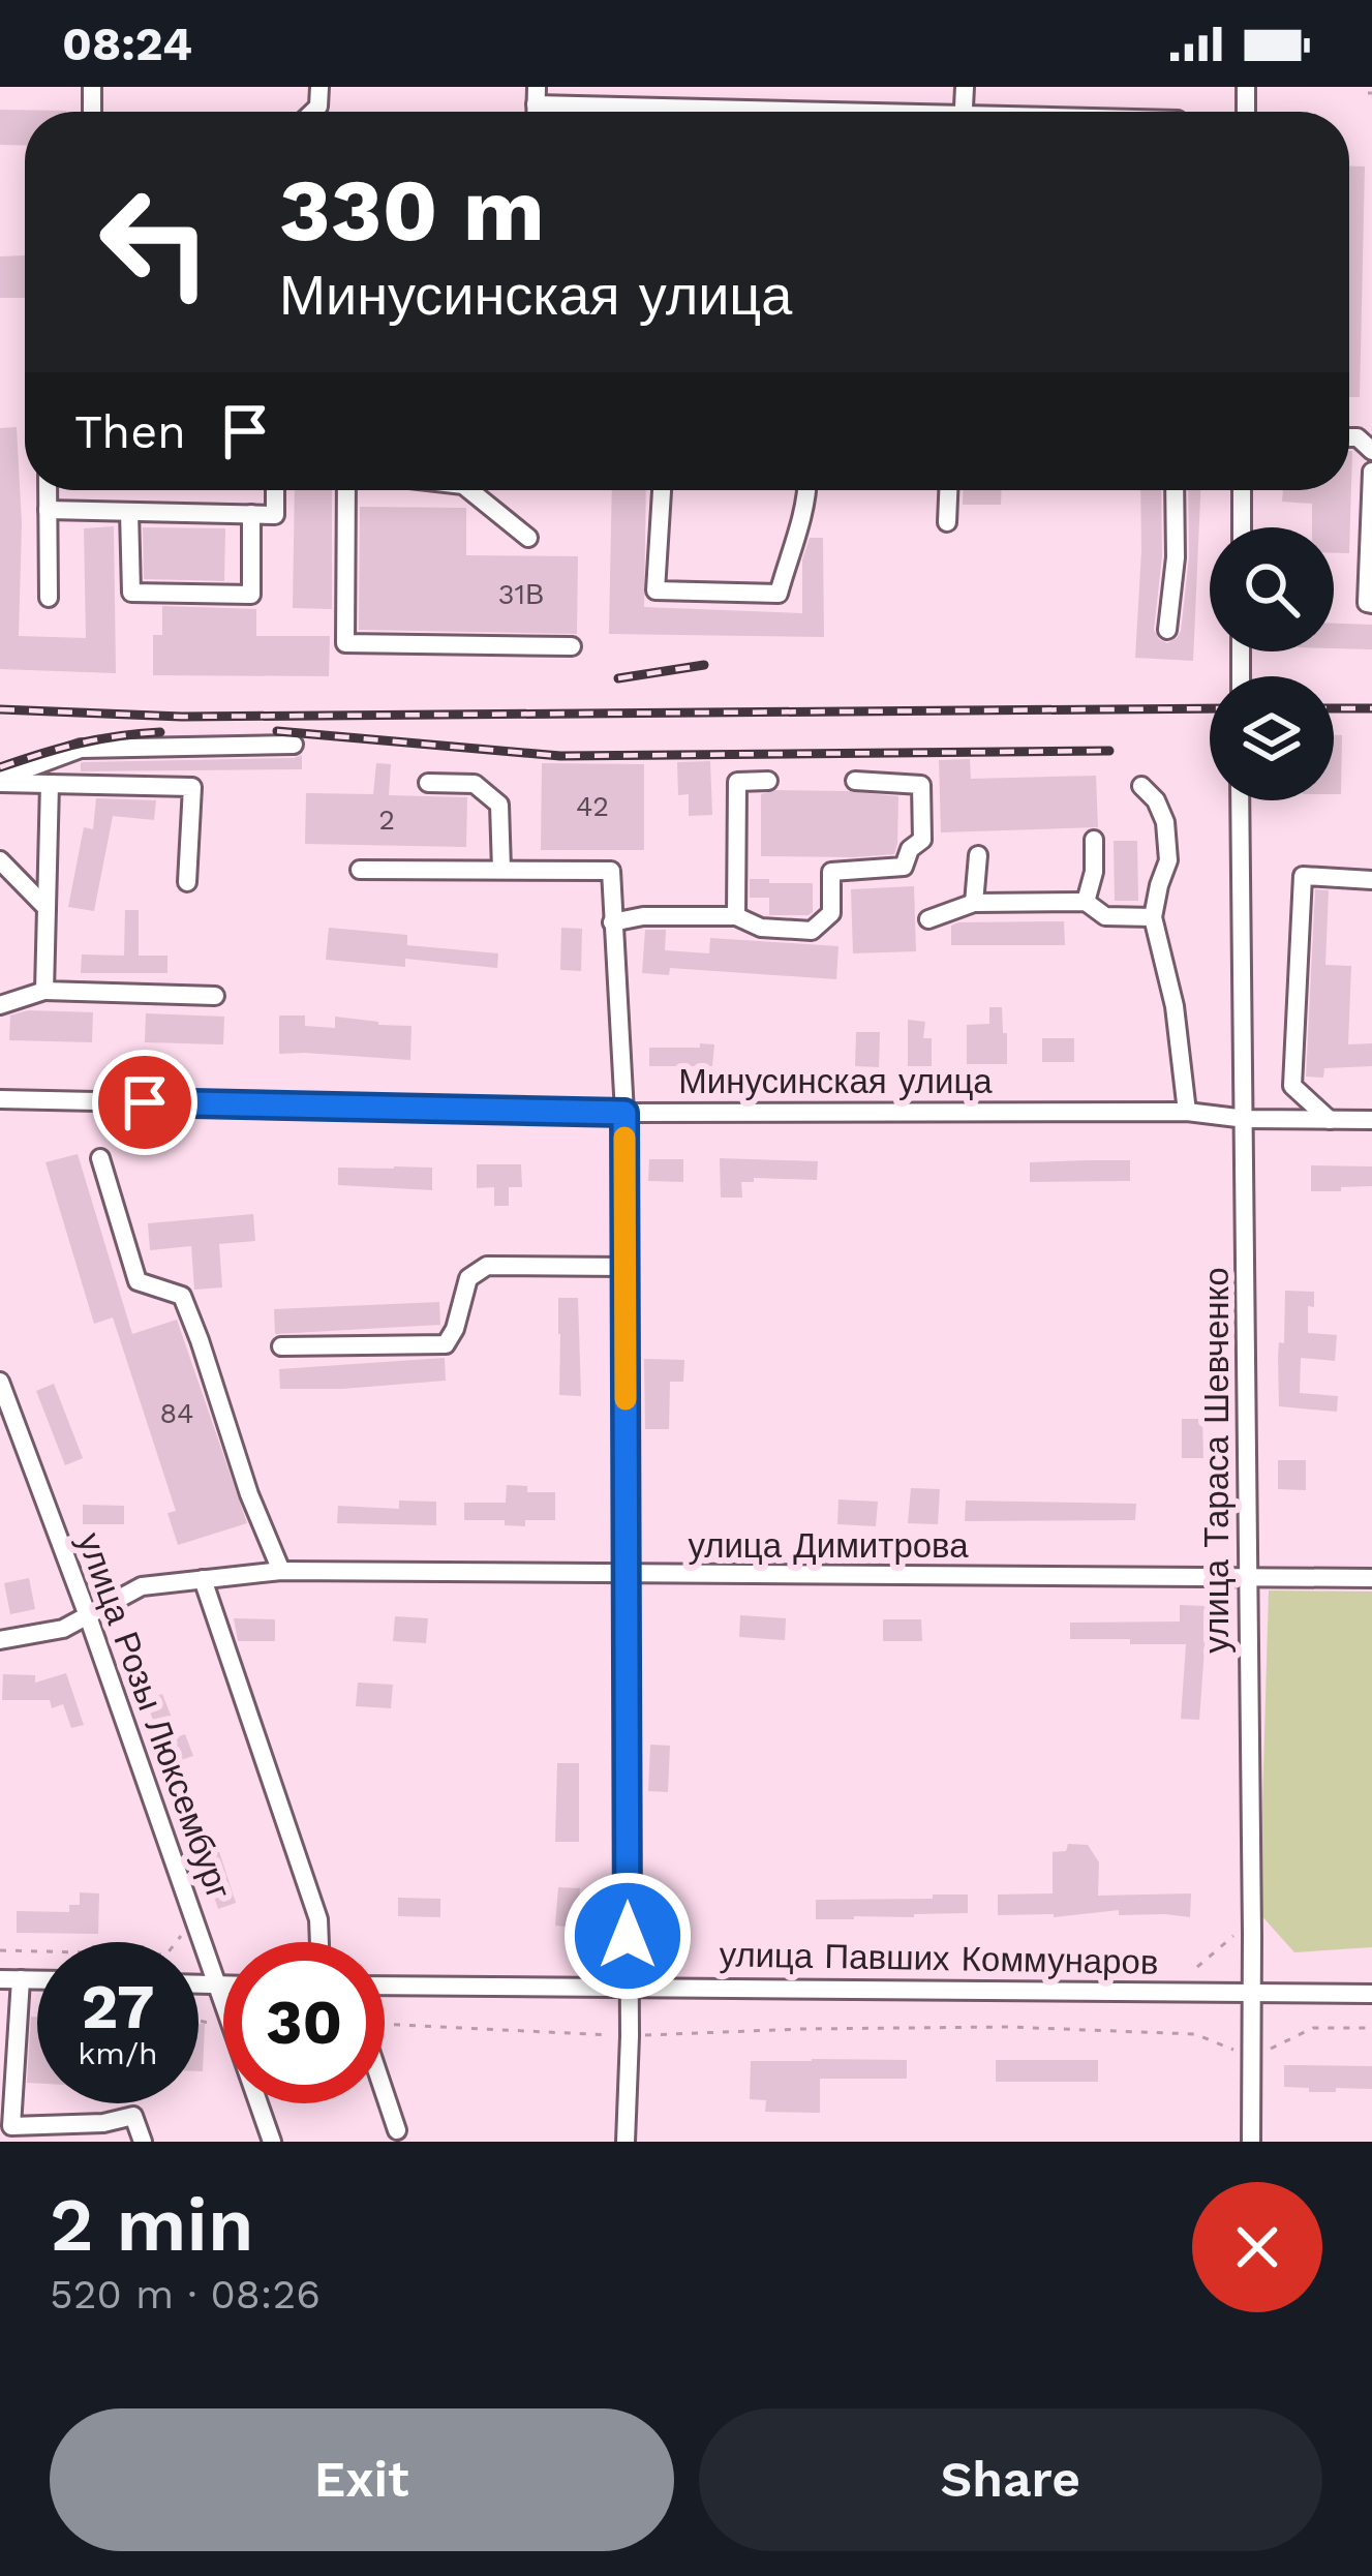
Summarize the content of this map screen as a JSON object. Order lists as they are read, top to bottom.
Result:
{
  "streets": {
    "street": [
      "Минусинская улица",
      "улица Тараса Шевченко",
      "улица Димитрова",
      "улица Розы Люксембург",
      "улица Павших Коммунаров"
    ]
  },
  "crossings": [
    ["Минусинская улица", "улица Тараса Шевченко"],
    ["улица Тараса Шевченко", "улица Димитрова"],
    ["улица Тараса Шевченко", "улица Павших Коммунаров"],
    ["улица Димитрова", "улица Розы Люксембург"]
  ],
  "house_numbers": [
    "31В",
    "42",
    "2",
    "84"
  ],
  "page": {
    "status": "08:24",
    "turn": ["330 m", "Минусинская улица"],
    "then": "Then",
    "speed": "27 km/h",
    "limit": "30",
    "heading": ["2 min", "520 m · 08:26"],
    "buttons": ["Exit", "Share"]
  }
}
